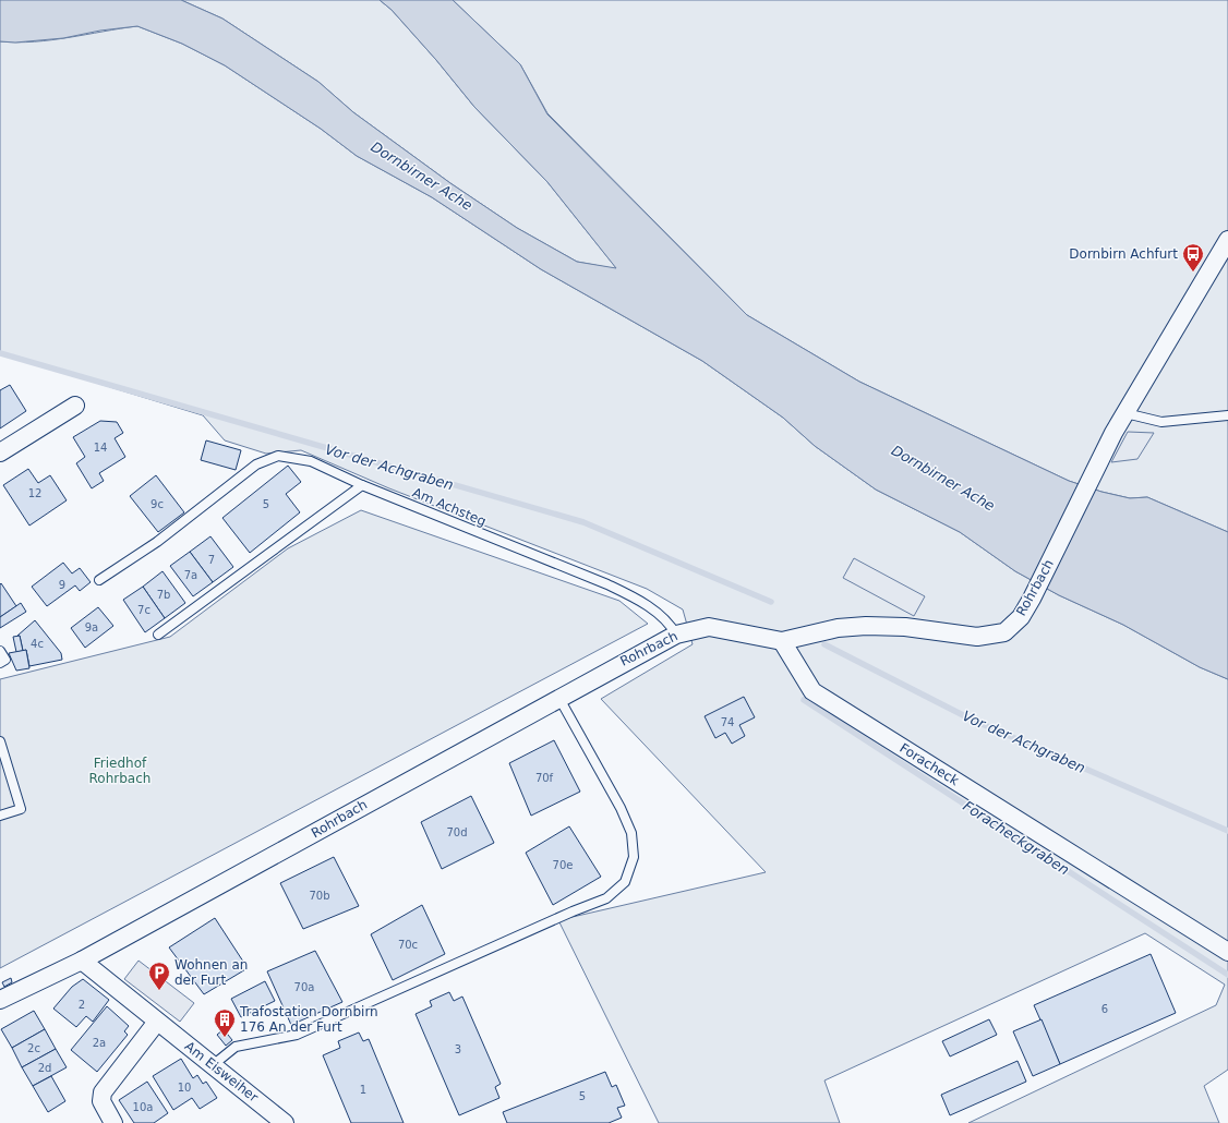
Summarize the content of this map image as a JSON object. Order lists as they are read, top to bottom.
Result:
{
  "streets": {
    "street": ["Rohrbach", "Foracheck", "Am Eisweiher"],
    "lane": ["Am Achsteg"]
  },
  "crossings": [
    ["Am Achsteg", "Rohrbach"],
    ["Rohrbach", "Foracheck"],
    ["Rohrbach", "Am Eisweiher"]
  ],
  "water": ["Dornbirner Ache", "Vor der Achgraben", "Foracheckgraben"],
  "parks": ["Friedhof Rohrbach"],
  "places": {
    "bus stop": ["Dornbirn Achfurt"],
    "parking": ["Wohnen an der Furt"],
    "building": ["Trafostation Dornbirn 176 An der Furt"]
  },
  "house_numbers": [
    "14",
    "12",
    "9c",
    "5",
    "7",
    "7a",
    "9",
    "7b",
    "7c",
    "9a",
    "4c",
    "74",
    "70f",
    "70d",
    "70e",
    "70b",
    "70c",
    "70a",
    "2",
    "6",
    "2a",
    "2c",
    "3",
    "2d",
    "10",
    "1",
    "5",
    "10a"
  ]
}
